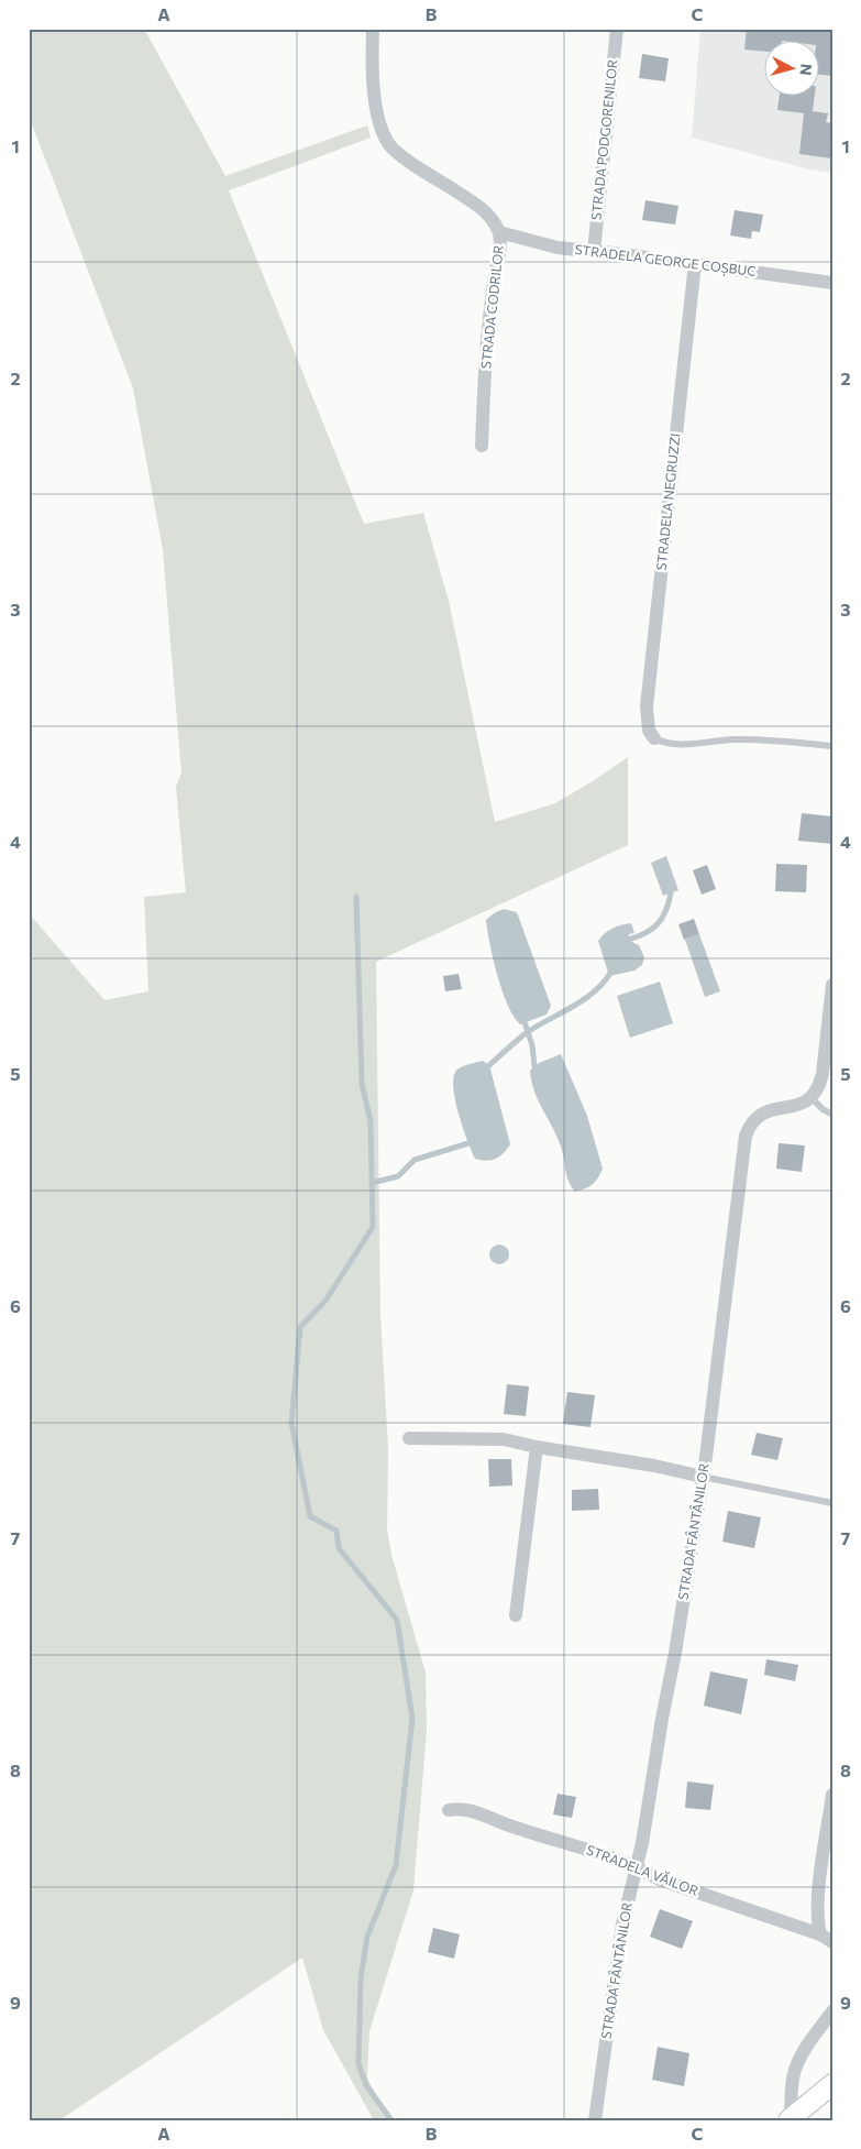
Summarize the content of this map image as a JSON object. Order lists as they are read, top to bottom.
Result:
{
  "streets": {
    "street": [
      "STRADA PODGORENILOR",
      "STRADELA GEORGE COȘBUC",
      "STRADA CODRILOR",
      "STRADELA NEGRUZZI",
      "STRADA FÂNTÂNILOR",
      "STRADELA VĂILOR"
    ]
  },
  "crossings": [
    ["STRADA PODGORENILOR", "STRADELA GEORGE COȘBUC"],
    ["STRADELA GEORGE COȘBUC", "STRADA CODRILOR"],
    ["STRADELA GEORGE COȘBUC", "STRADELA NEGRUZZI"],
    ["STRADA FÂNTÂNILOR", "STRADELA VĂILOR"]
  ],
  "north": "right",
  "grid": {
    "columns": ["A", "B", "C"],
    "rows": [
      "1",
      "2",
      "3",
      "4",
      "5",
      "6",
      "7",
      "8",
      "9"
    ]
  }
}
